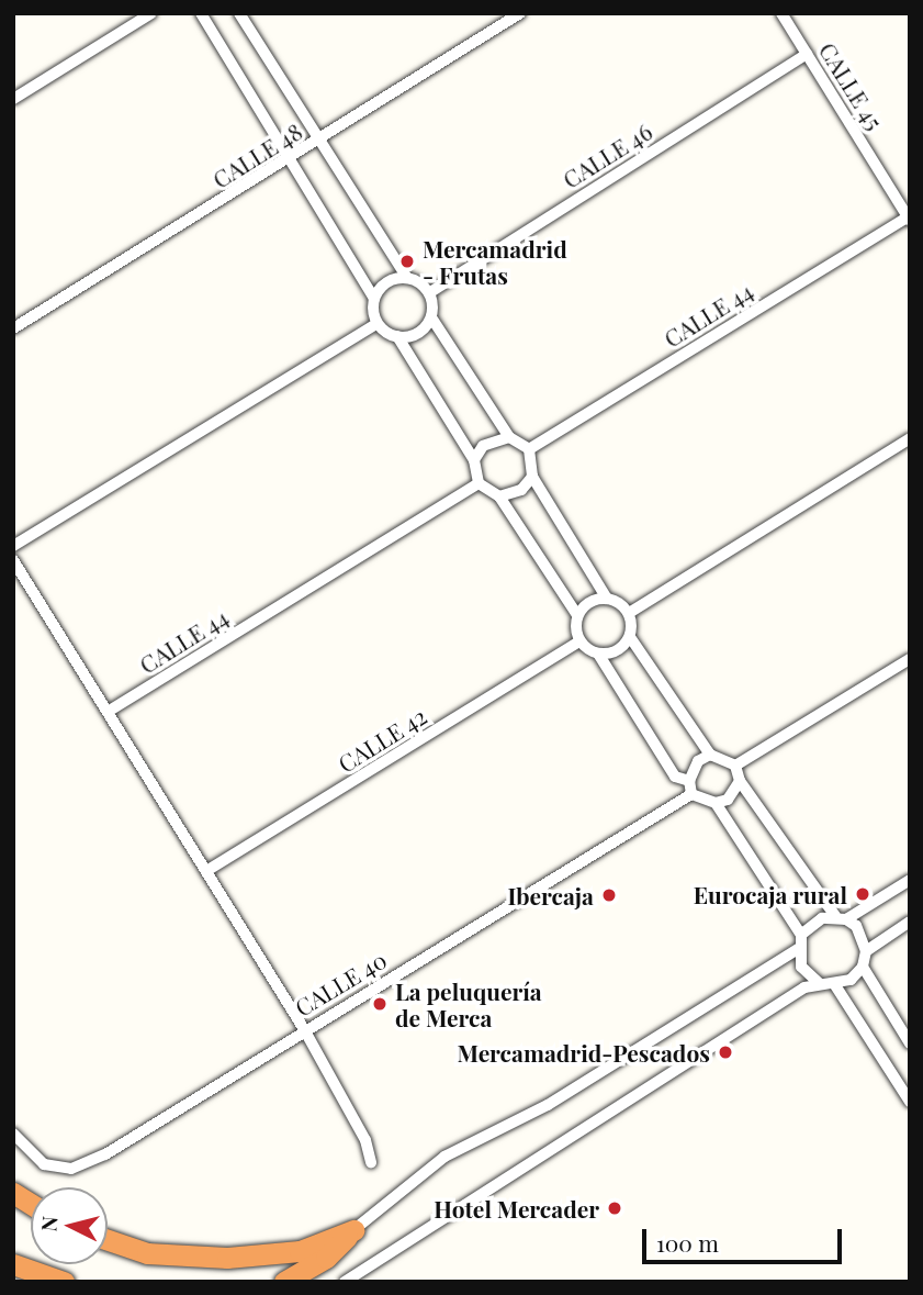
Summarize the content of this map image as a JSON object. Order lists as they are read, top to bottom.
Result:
{
  "streets": {
    "street": [
      "CALLE 45",
      "CALLE 48",
      "CALLE 46",
      "CALLE 44",
      "CALLE 42",
      "CALLE 40"
    ]
  },
  "crossings": [
    ["CALLE 45", "CALLE 46"],
    ["CALLE 45", "CALLE 44"]
  ],
  "places": [
    "Mercamadrid - Frutas",
    "Eurocaja rural",
    "Ibercaja",
    "La peluquería de Merca",
    "Mercamadrid-Pescados",
    "Hotel Mercader"
  ],
  "scale_bar": "100 m",
  "north": "left"
}
